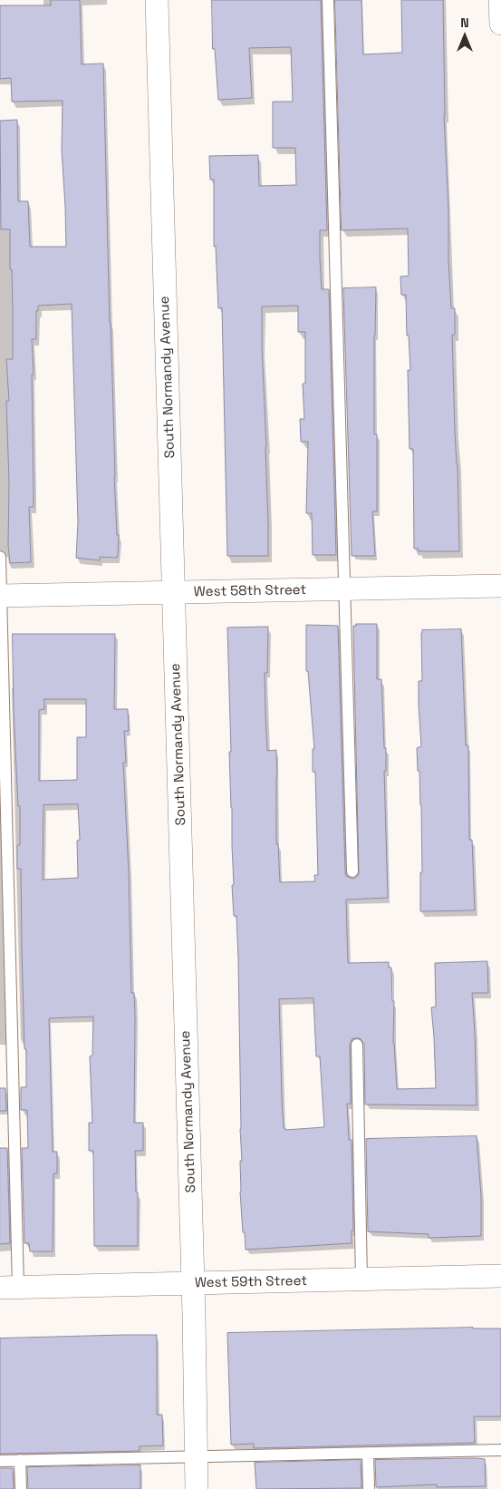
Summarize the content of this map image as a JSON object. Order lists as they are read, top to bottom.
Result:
{
  "streets": {
    "street": ["South Normandy Avenue", "West 58th Street", "West 59th Street"]
  },
  "crossings": [
    ["South Normandy Avenue", "West 58th Street"],
    ["South Normandy Avenue", "West 59th Street"]
  ],
  "north": "top"
}
